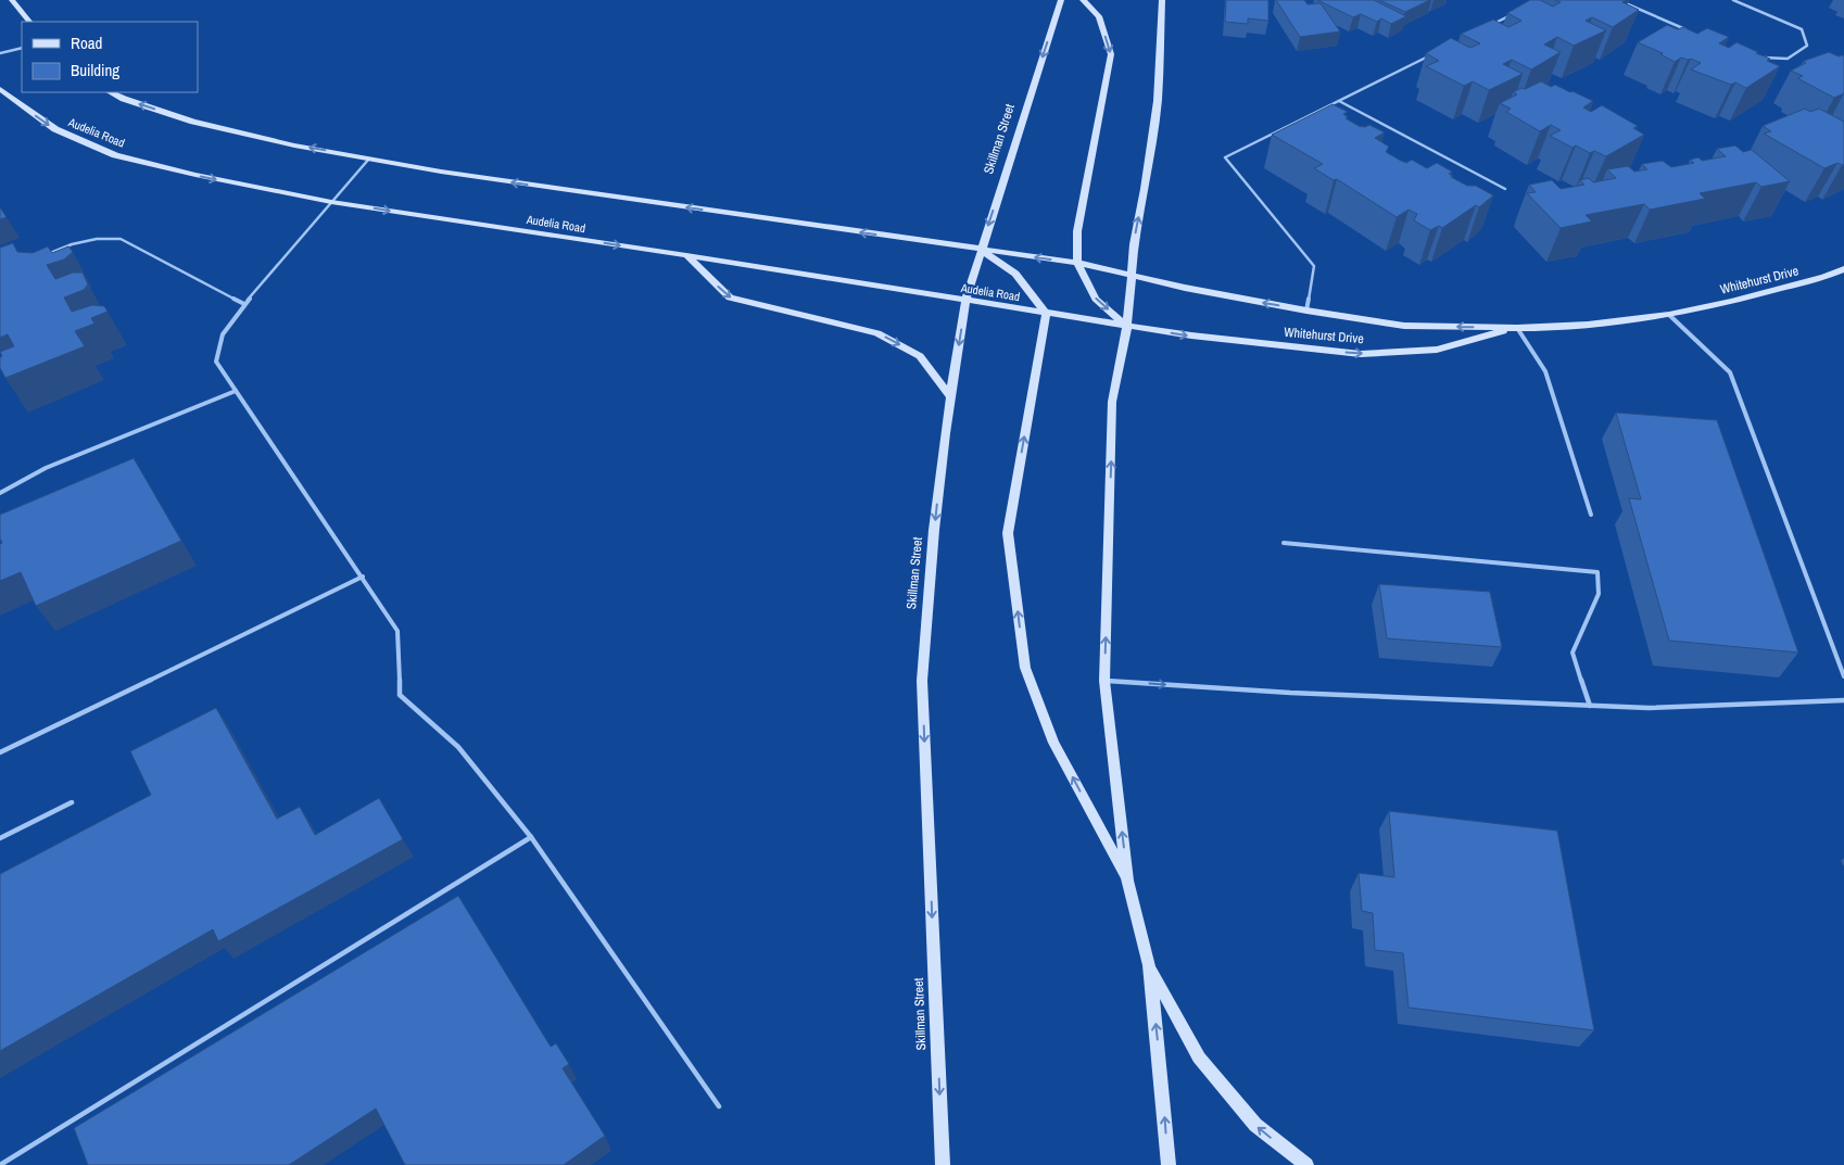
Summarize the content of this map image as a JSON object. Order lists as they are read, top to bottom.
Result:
{
  "streets": {
    "main road": ["Audelia Road", "Skillman Street", "Whitehurst Drive"]
  },
  "crossings": [
    ["Audelia Road", "Skillman Street"],
    ["Audelia Road", "Whitehurst Drive"]
  ],
  "legend": ["Road", "Building"]
}
